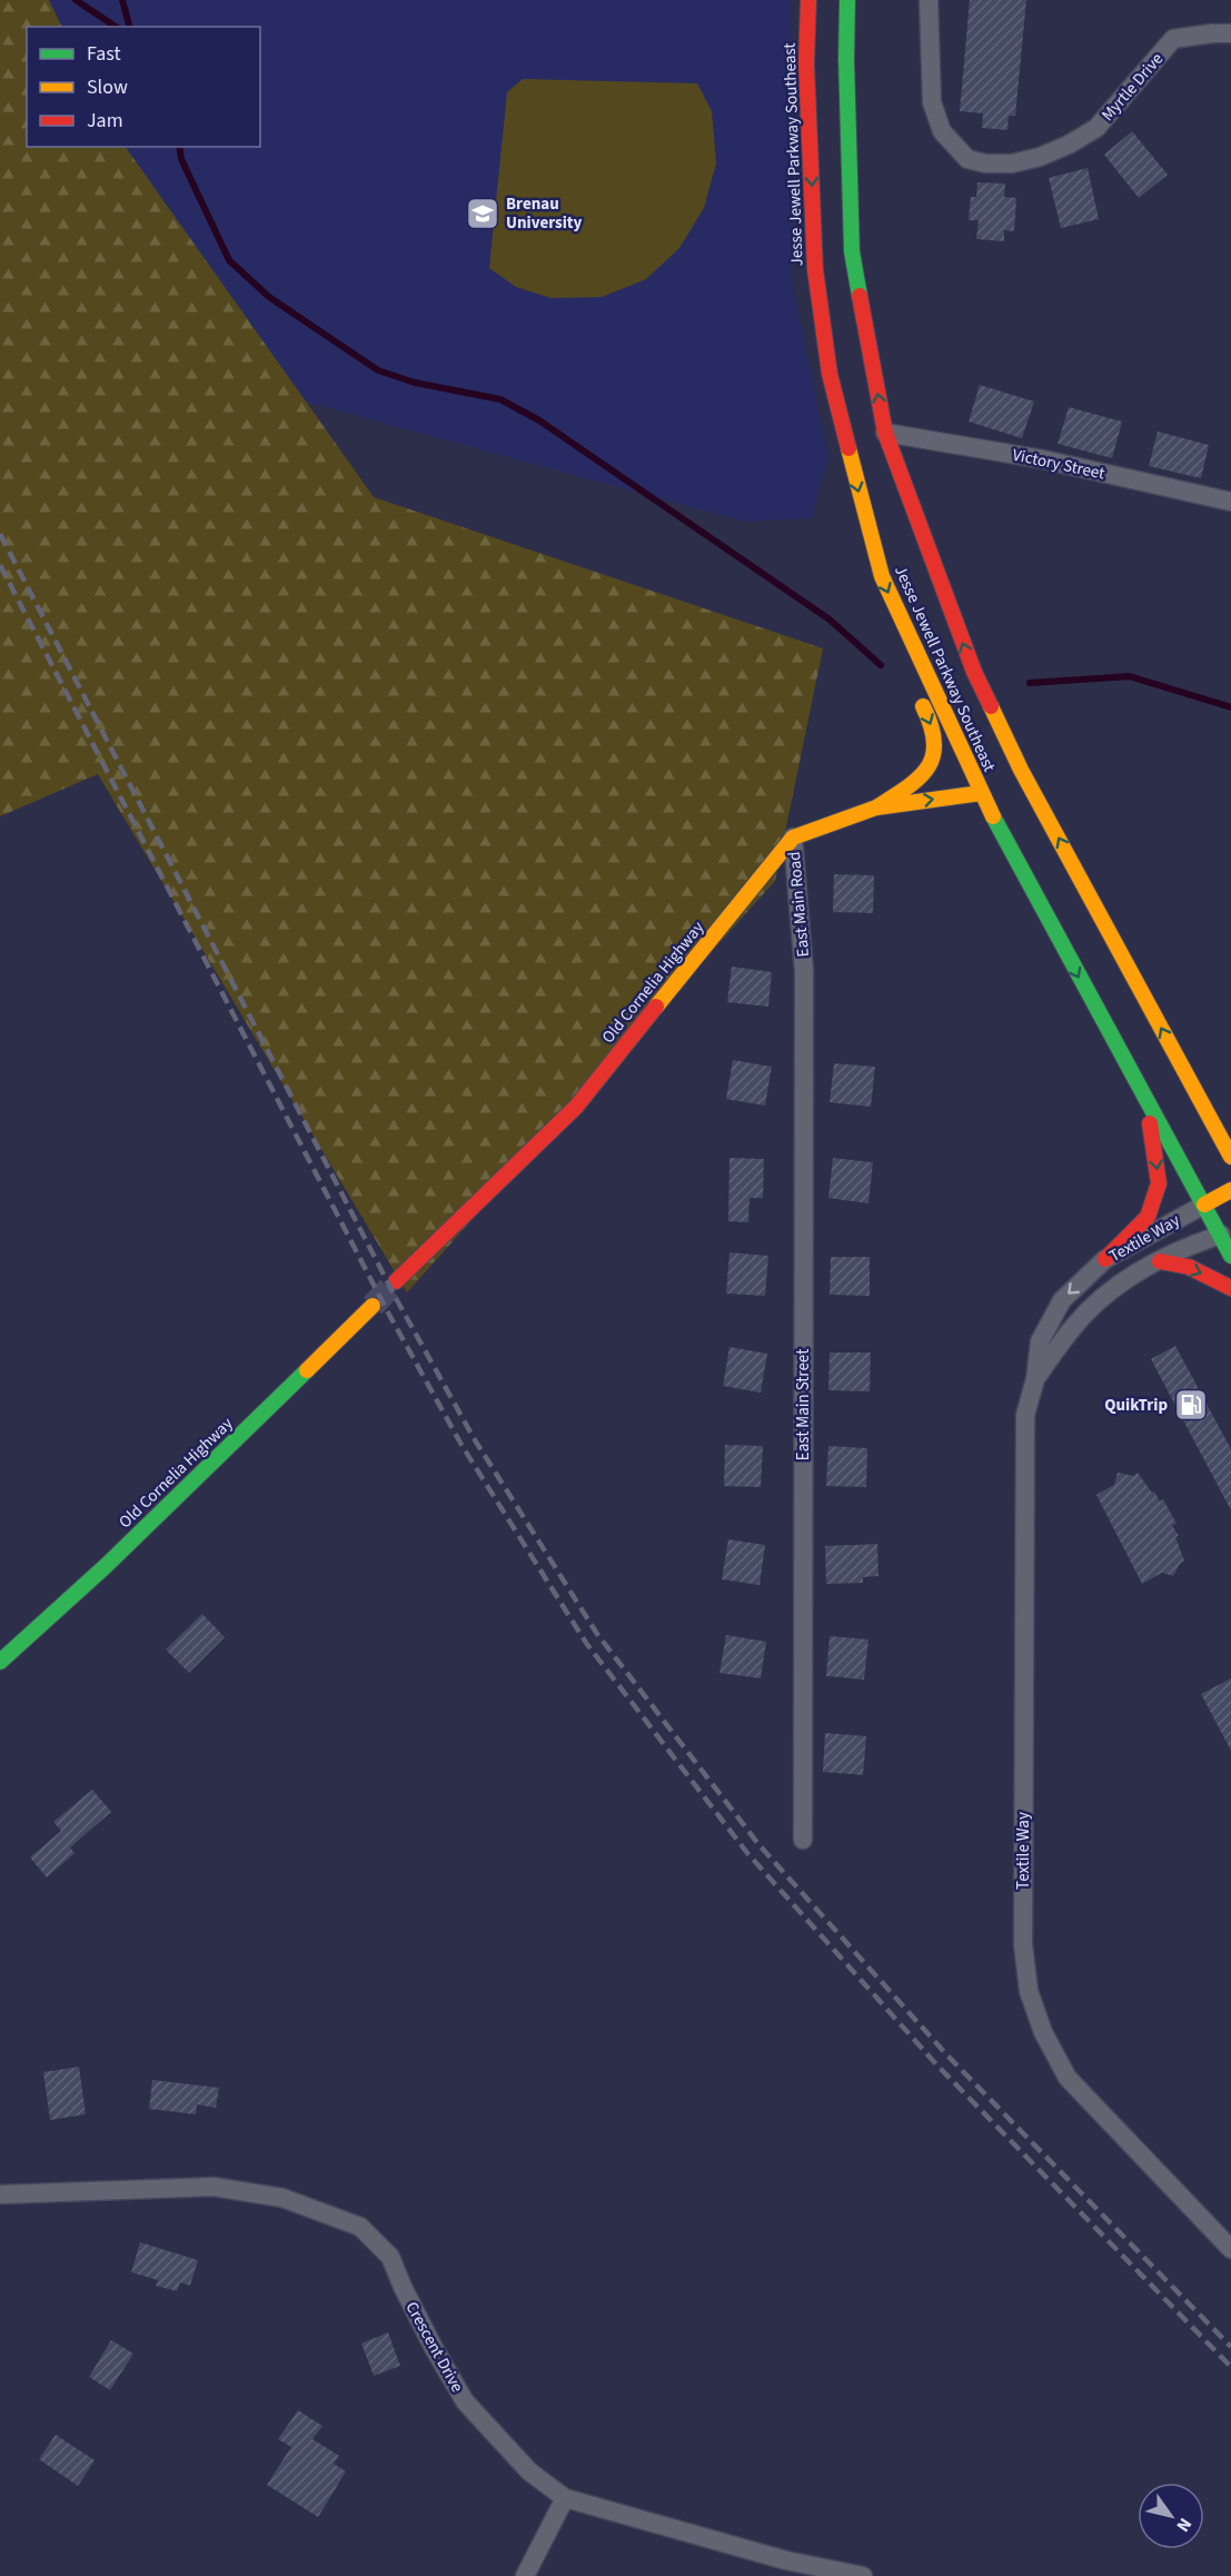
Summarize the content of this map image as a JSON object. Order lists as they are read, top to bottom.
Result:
{
  "streets": {
    "main road": ["Jesse Jewell Parkway Southeast", "Old Cornelia Highway"],
    "street": [
      "Myrtle Drive",
      "Victory Street",
      "East Main Road",
      "Textile Way",
      "East Main Street",
      "Crescent Drive"
    ]
  },
  "crossings": [
    ["Jesse Jewell Parkway Southeast", "Victory Street"],
    ["Jesse Jewell Parkway Southeast", "Textile Way"],
    ["East Main Road", "Old Cornelia Highway"],
    ["East Main Road", "East Main Street"]
  ],
  "places": {
    "school or university": ["Brenau University"],
    "fuel station": ["QuikTrip"]
  },
  "legend": ["Fast", "Slow", "Jam"],
  "north": "bottom right"
}
